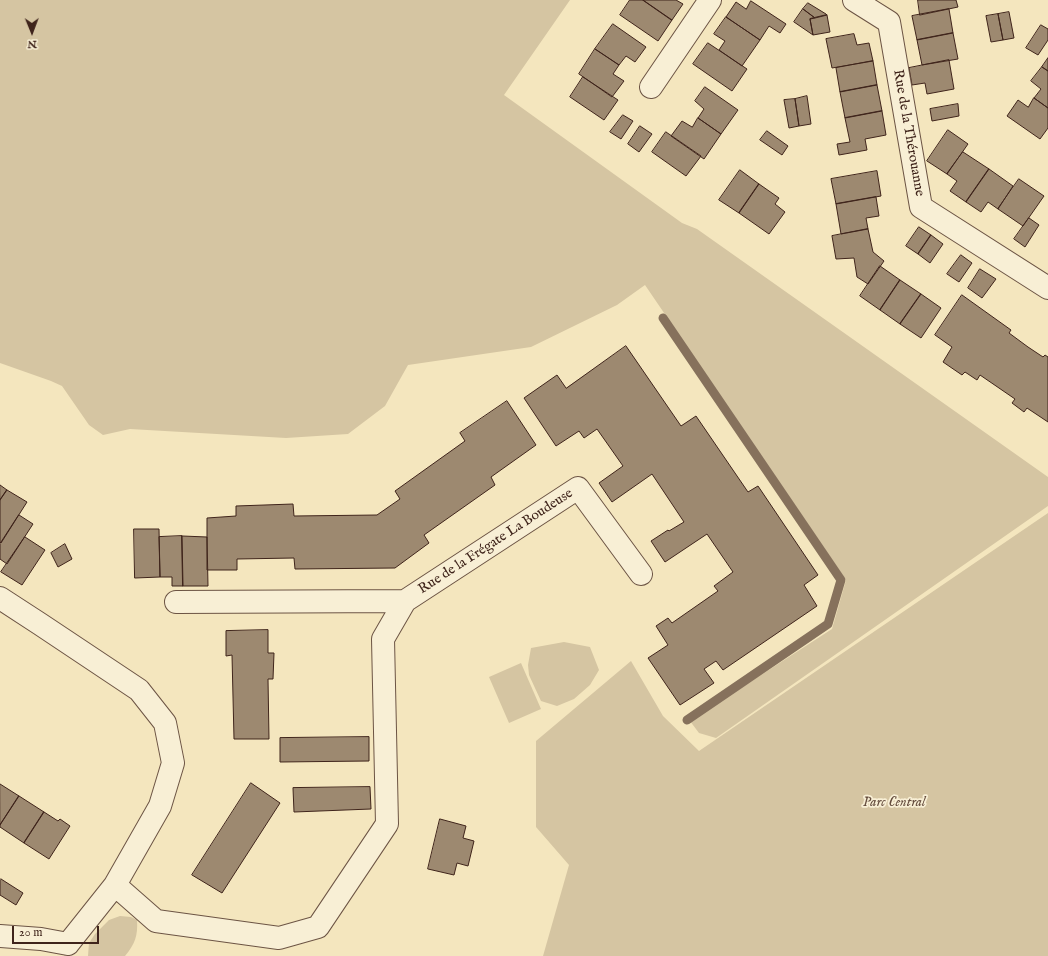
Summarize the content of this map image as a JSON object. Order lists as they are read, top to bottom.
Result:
{
  "streets": {
    "street": ["Rue de la Thérouanne", "Rue de la Frégate La Boudeuse"]
  },
  "parks": ["Parc Central"],
  "scale_bar": "20 m",
  "north": "bottom"
}
